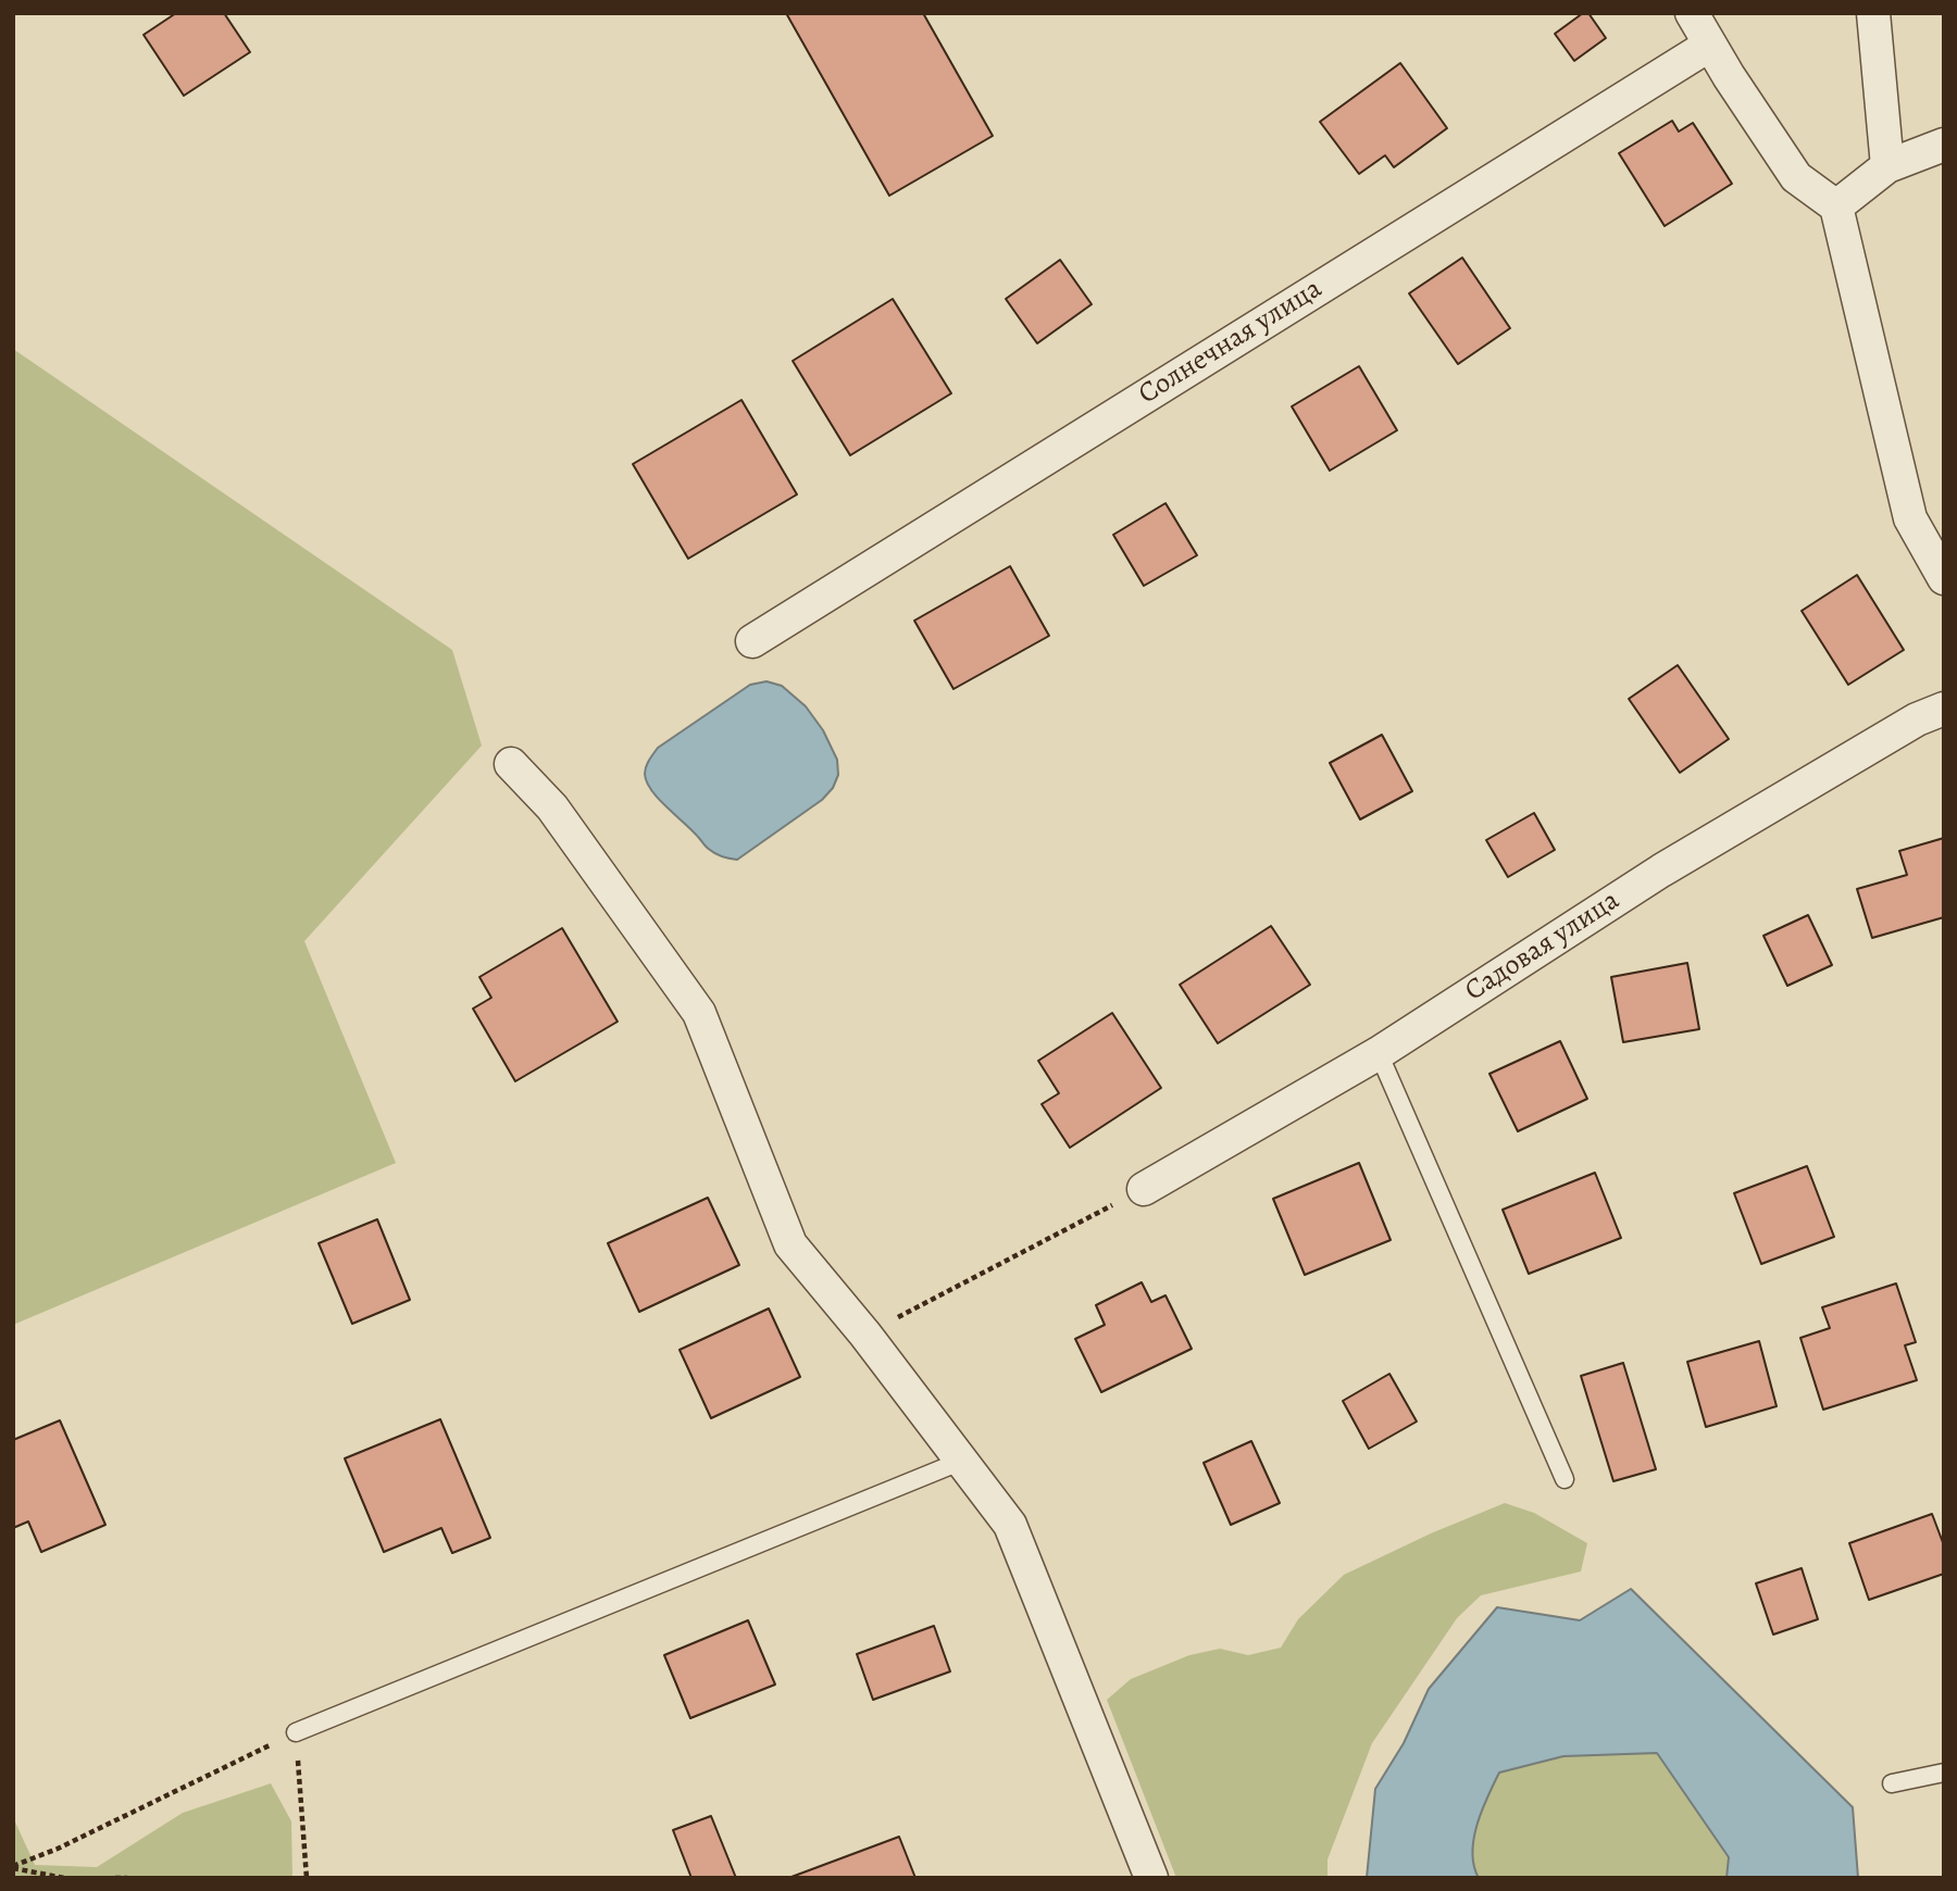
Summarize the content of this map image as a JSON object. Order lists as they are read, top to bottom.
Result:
{
  "streets": {
    "street": ["Солнечная улица", "Садовая улица"]
  }
}
